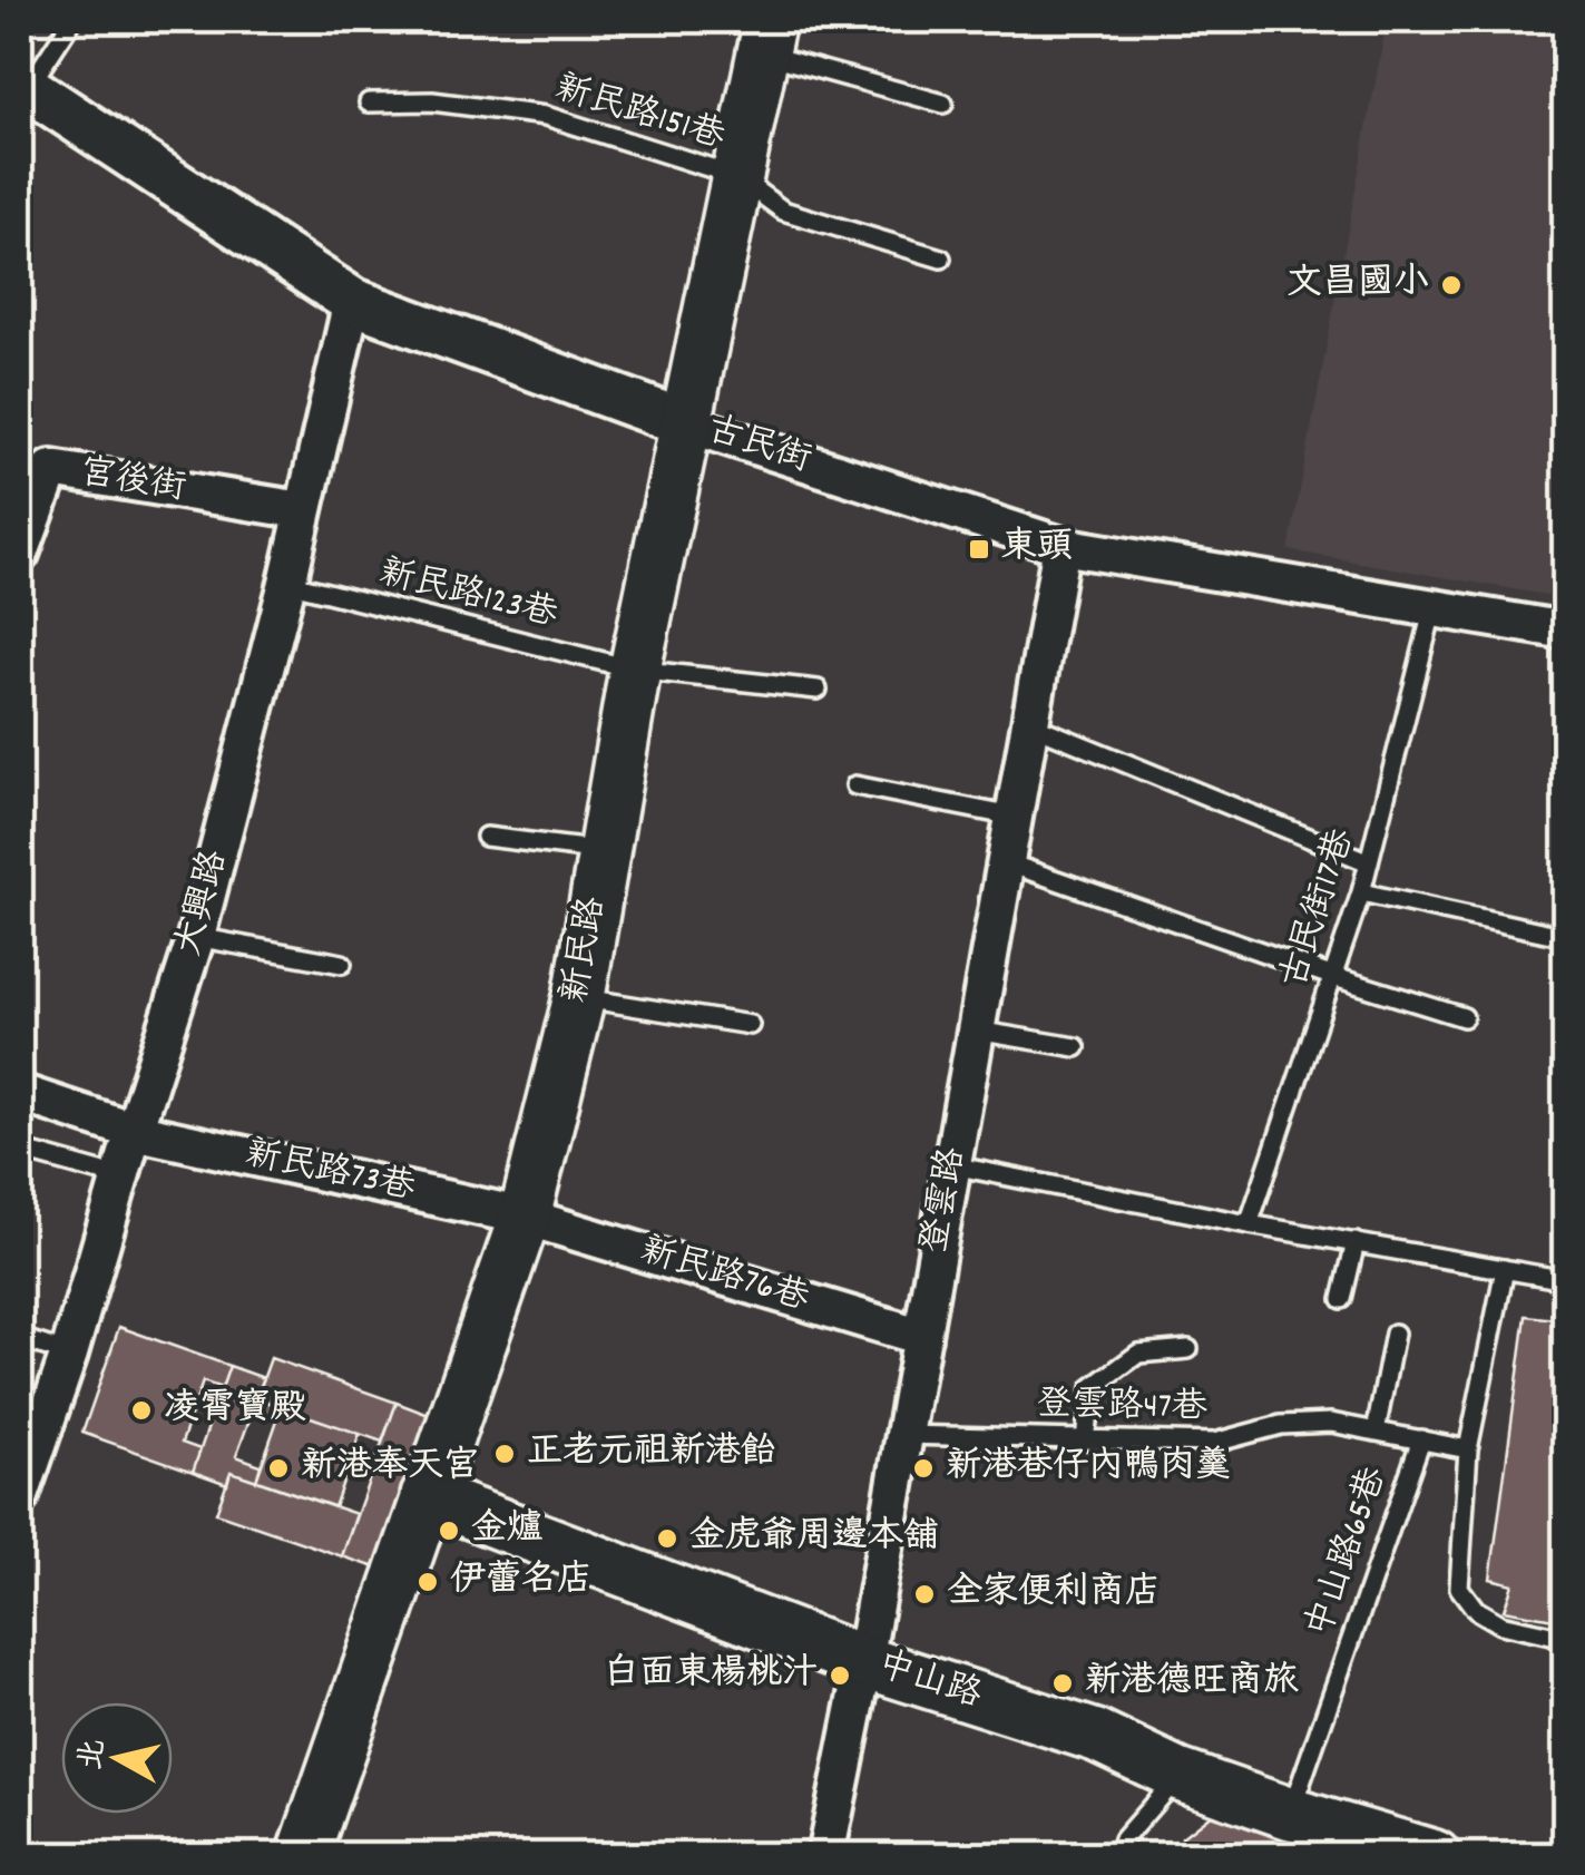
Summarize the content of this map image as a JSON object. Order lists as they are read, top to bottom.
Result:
{
  "streets": {
    "main road": ["新民路", "中山路"],
    "street": [
      "古民街",
      "宮後街",
      "大興路",
      "新民路73巷",
      "登雲路",
      "新民路76巷"
    ],
    "lane": [
      "新民路151巷",
      "新民路123巷",
      "古民街17巷",
      "登雲路47巷",
      "中山路65巷"
    ]
  },
  "crossings": [
    ["新民路151巷", "新民路"],
    ["古民街", "大興路"],
    ["古民街", "古民街17巷"],
    ["古民街", "新民路"],
    ["古民街", "登雲路"],
    ["宮後街", "大興路"],
    ["新民路123巷", "大興路"],
    ["新民路123巷", "新民路"],
    ["大興路", "新民路73巷"],
    ["新民路", "新民路73巷"],
    ["新民路", "新民路76巷"],
    ["新民路", "中山路"],
    ["新民路73巷", "新民路76巷"],
    ["登雲路", "新民路76巷"],
    ["登雲路", "登雲路47巷"],
    ["登雲路", "中山路"],
    ["登雲路47巷", "中山路65巷"],
    ["中山路65巷", "中山路"]
  ],
  "places": {
    "other": [
      "文昌國小",
      "凌霄寶殿",
      "正老元祖新港飴",
      "新港奉天宮",
      "新港巷仔內鴨肉羹",
      "金爐",
      "金虎爺周邊本舖",
      "伊蕾名店",
      "全家便利商店",
      "白面東楊桃汁",
      "新港德旺商旅"
    ],
    "transit": ["東頭"]
  },
  "north": "left"
}
